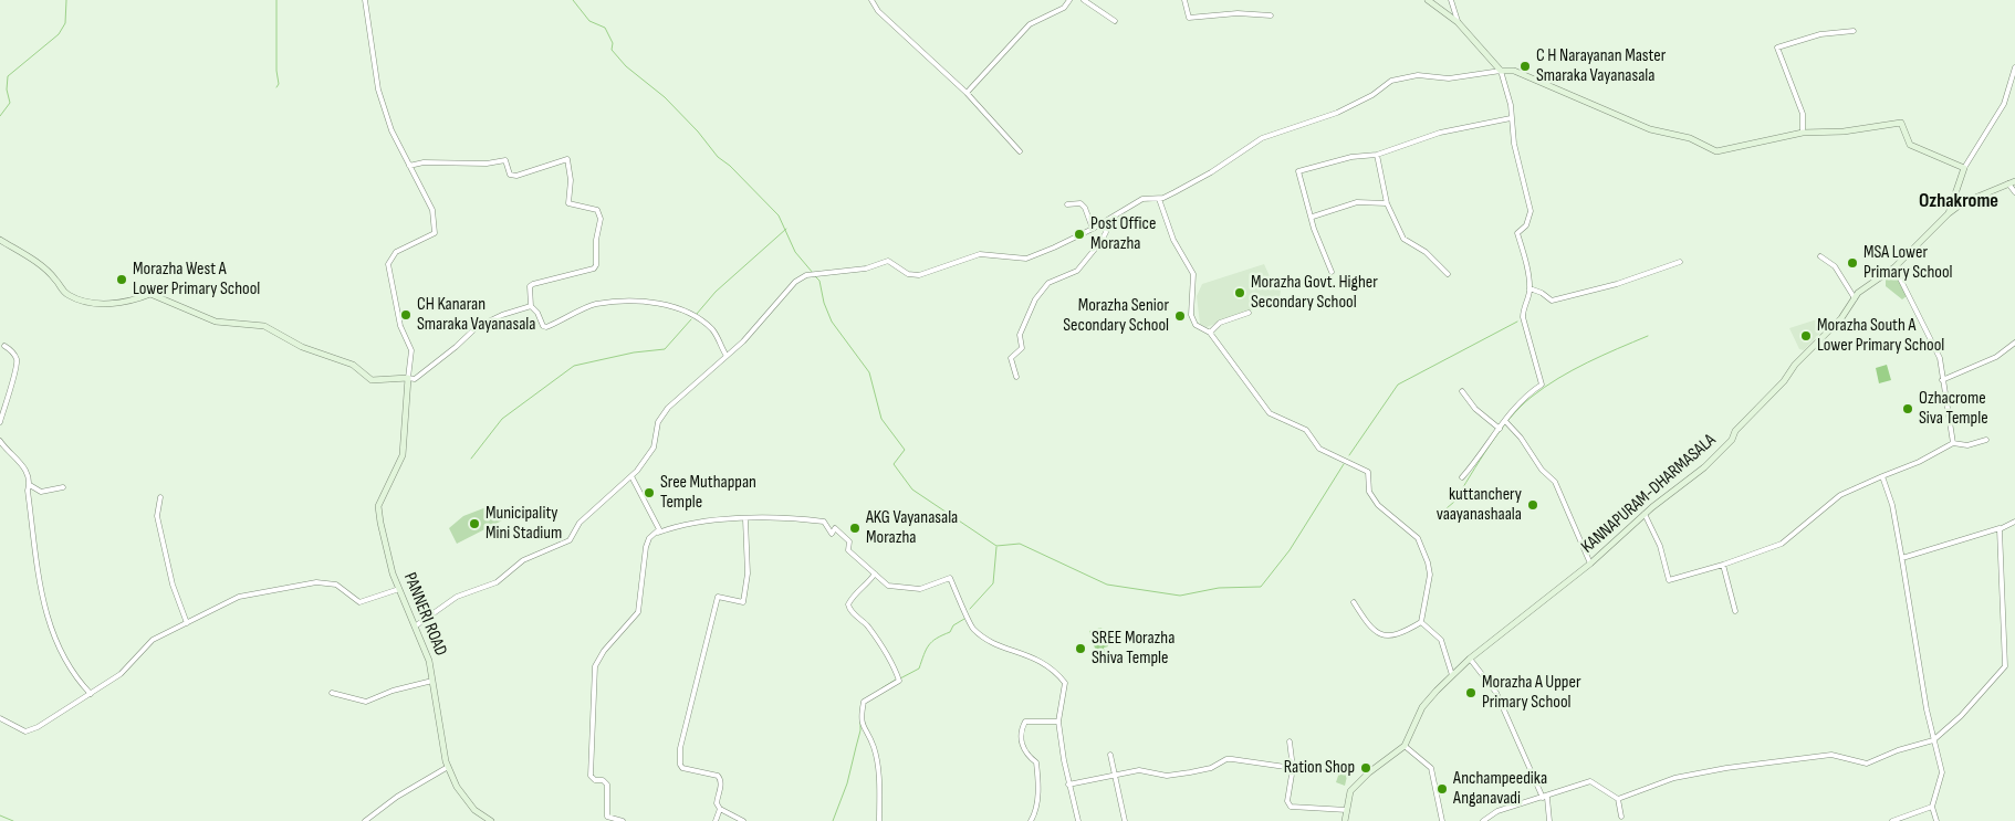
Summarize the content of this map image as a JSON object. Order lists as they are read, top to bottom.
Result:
{
  "streets": {
    "main road": ["KANNAPURAM-DHARMASALA", "PANNERI ROAD"]
  },
  "districts": ["Ozhakrome"],
  "places": [
    "C H Narayanan Master Smaraka Vayanasala",
    "Post Office Morazha",
    "MSA Lower Primary School",
    "Morazha West A Lower Primary School",
    "Morazha Govt. Higher Secondary School",
    "CH Kanaran Smaraka Vayanasala",
    "Morazha Senior Secondary School",
    "Morazha South A Lower Primary School",
    "Ozhacrome Siva Temple",
    "Sree Muthappan Temple",
    "kuttanchery vaayanashaala",
    "Municipality Mini Stadium",
    "AKG Vayanasala Morazha",
    "SREE Morazha Shiva Temple",
    "Morazha A Upper Primary School",
    "Ration Shop",
    "Anchampeedika Anganavadi"
  ]
}
